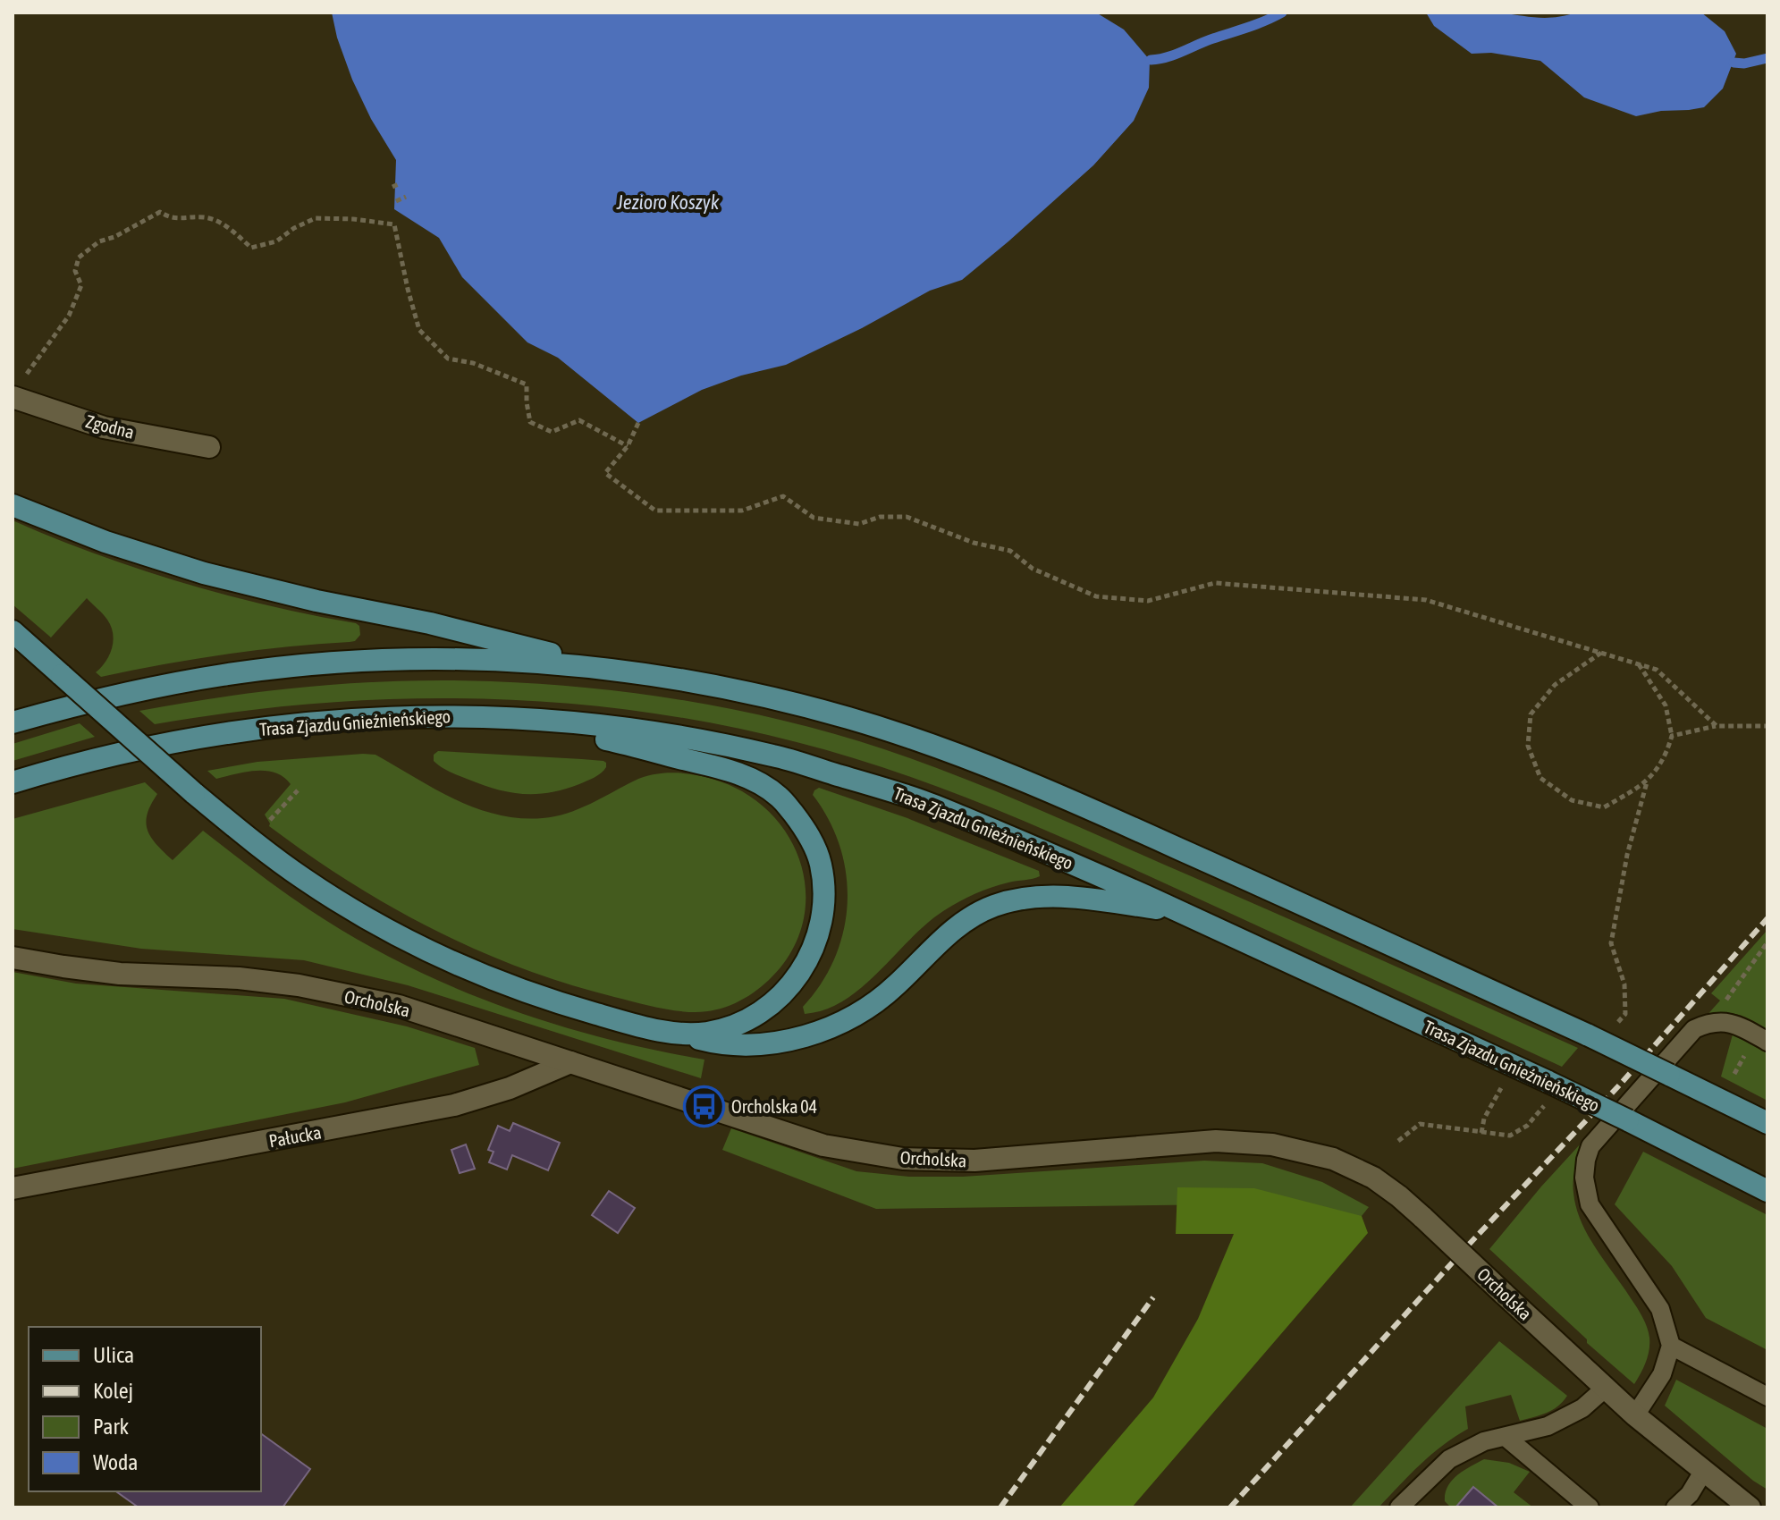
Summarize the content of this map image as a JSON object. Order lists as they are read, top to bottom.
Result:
{
  "streets": {
    "main road": ["Trasa Zjazdu Gnieźnieńskiego"],
    "street": ["Zgodna", "Orcholska", "Pałucka"]
  },
  "crossings": [
    ["Orcholska", "Pałucka"]
  ],
  "water": ["Jezioro Koszyk"],
  "places": {
    "bus stop": ["Orcholska 04"]
  },
  "legend": [
    "Ulica",
    "Kolej",
    "Park",
    "Woda"
  ]
}
